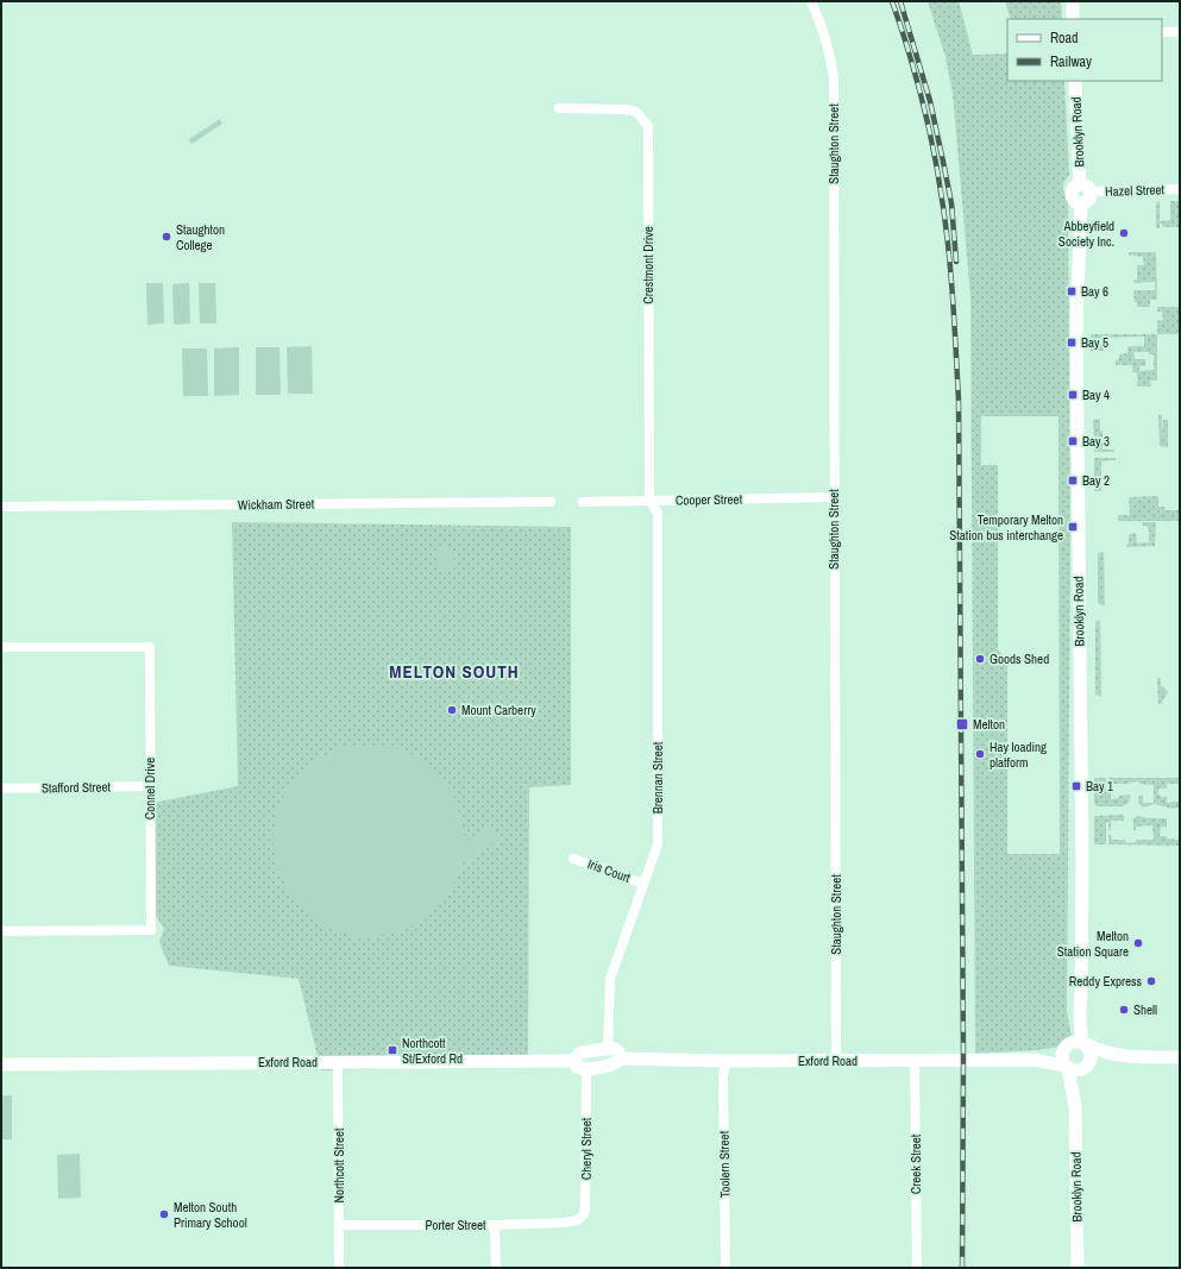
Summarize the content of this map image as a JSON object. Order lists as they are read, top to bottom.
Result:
{
  "streets": {
    "street": [
      "Brooklyn Road",
      "Staughton Street",
      "Hazel Street",
      "Crestmont Drive",
      "Cooper Street",
      "Wickham Street",
      "Brennan Street",
      "Stafford Street",
      "Connel Drive",
      "Iris Court",
      "Exford Road",
      "Cheryl Street",
      "Toolern Street",
      "Creek Street",
      "Northcott Street",
      "Porter Street"
    ]
  },
  "crossings": [
    ["Brooklyn Road", "Hazel Street"],
    ["Brooklyn Road", "Exford Road"],
    ["Staughton Street", "Cooper Street"],
    ["Staughton Street", "Exford Road"],
    ["Crestmont Drive", "Cooper Street"],
    ["Crestmont Drive", "Brennan Street"],
    ["Cooper Street", "Brennan Street"],
    ["Brennan Street", "Iris Court"],
    ["Brennan Street", "Exford Road"],
    ["Stafford Street", "Connel Drive"],
    ["Exford Road", "Cheryl Street"],
    ["Exford Road", "Toolern Street"],
    ["Exford Road", "Creek Street"],
    ["Exford Road", "Northcott Street"],
    ["Cheryl Street", "Porter Street"],
    ["Northcott Street", "Porter Street"]
  ],
  "districts": ["MELTON SOUTH"],
  "places": {
    "other": [
      "Abbeyfield Society Inc.",
      "Staughton College",
      "Goods Shed",
      "Mount Carberry",
      "Hay loading platform",
      "Melton Station Square",
      "Reddy Express",
      "Shell",
      "Melton South Primary School"
    ],
    "transit": [
      "Bay 6",
      "Bay 5",
      "Bay 4",
      "Bay 3",
      "Bay 2",
      "Temporary Melton Station bus interchange",
      "Melton",
      "Bay 1",
      "Northcott St/Exford Rd"
    ]
  },
  "legend": ["Road", "Railway"]
}
